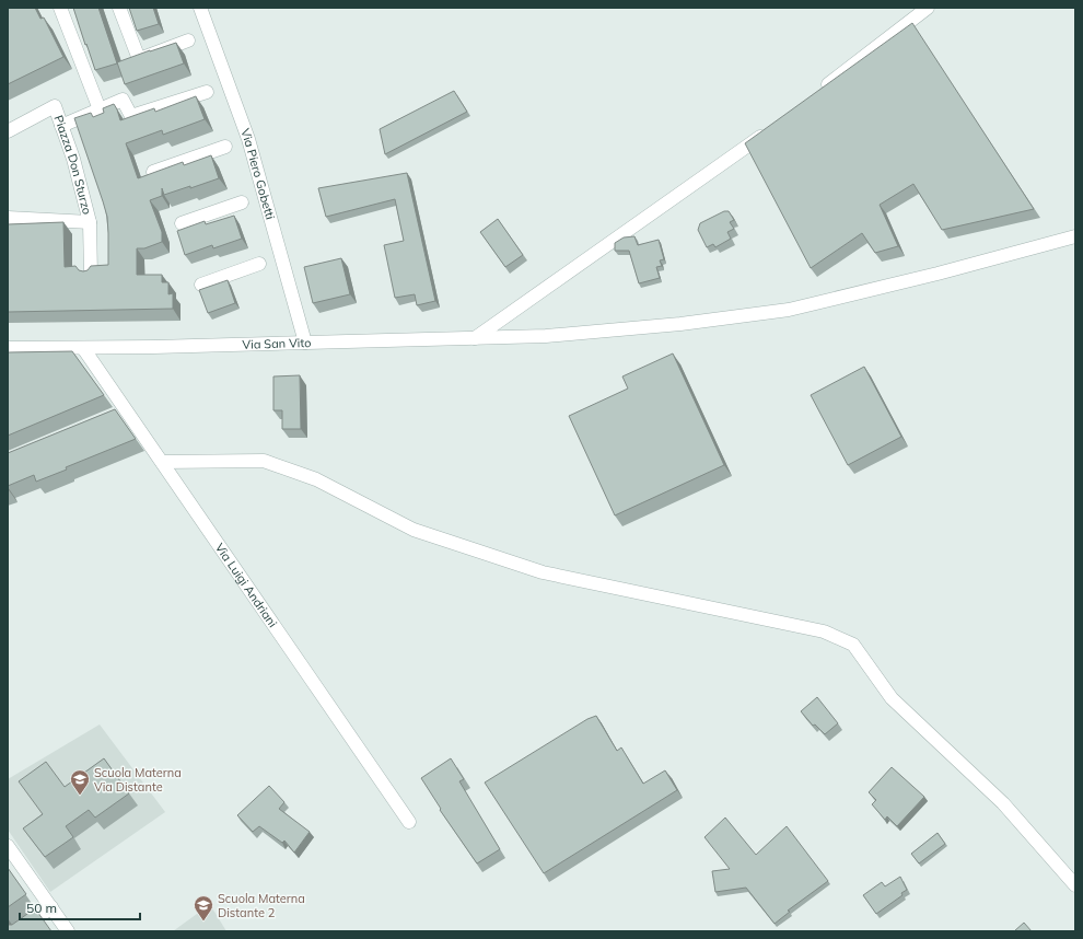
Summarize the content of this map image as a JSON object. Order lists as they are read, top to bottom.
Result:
{
  "streets": {
    "street": [
      "Piazza Don Sturzo",
      "Via Piero Gobetti",
      "Via San Vito",
      "Via Luigi Andriani"
    ]
  },
  "crossings": [
    ["Via Piero Gobetti", "Via San Vito"],
    ["Via San Vito", "Via Luigi Andriani"]
  ],
  "places": {
    "school or university": ["Scuola Materna Via Distante", "Scuola Materna Distante 2"]
  },
  "scale_bar": "50 m"
}
